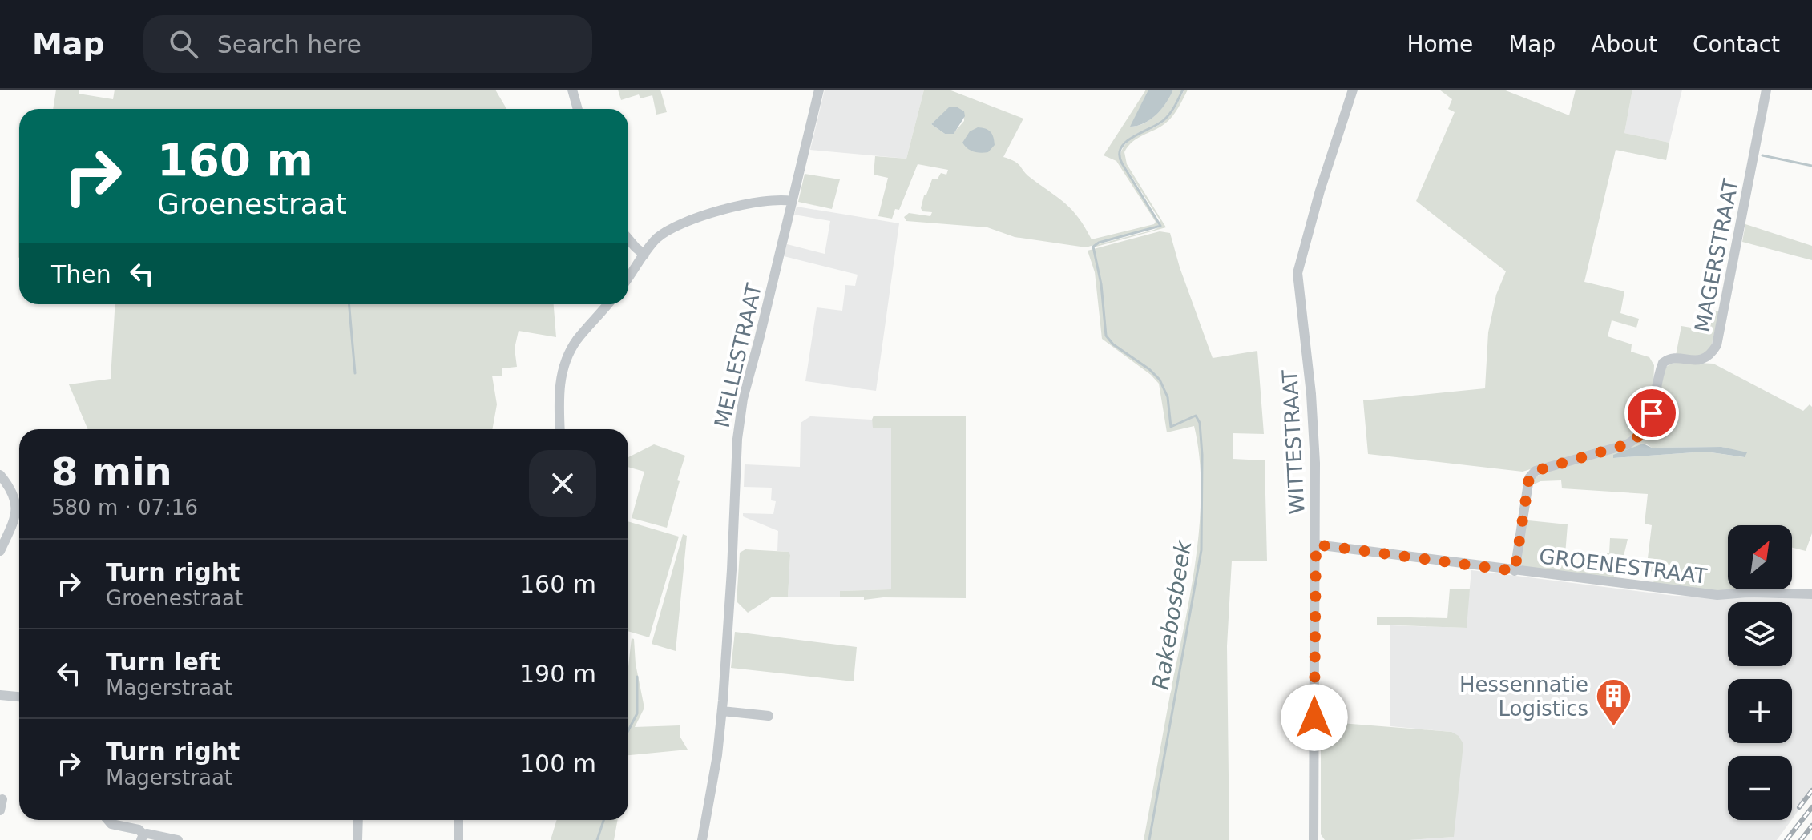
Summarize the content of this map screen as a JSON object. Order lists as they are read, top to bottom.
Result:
{
  "streets": {
    "street": [
      "MAGERSTRAAT",
      "MELLESTRAAT",
      "WITTESTRAAT",
      "GROENESTRAAT"
    ]
  },
  "crossings": [
    ["MAGERSTRAAT", "GROENESTRAAT"],
    ["WITTESTRAAT", "GROENESTRAAT"]
  ],
  "water": ["Rakebosbeek"],
  "places": {
    "building": ["Hessennatie Logistics"]
  },
  "north": "top right",
  "page": {
    "header": "Map",
    "search": "Search here",
    "nav": [
      "Home",
      "Map",
      "About",
      "Contact"
    ],
    "turn": ["160 m", "Groenestraat"],
    "then": "Then",
    "heading": ["8 min", "580 m · 07:16"],
    "map_buttons": ["+", "−"],
    "list": [
      {
        "name": "Turn right",
        "note": "Groenestraat",
        "value": "160 m"
      },
      {
        "name": "Turn left",
        "note": "Magerstraat",
        "value": "190 m"
      },
      {
        "name": "Turn right",
        "note": "Magerstraat",
        "value": "100 m"
      }
    ]
  }
}
